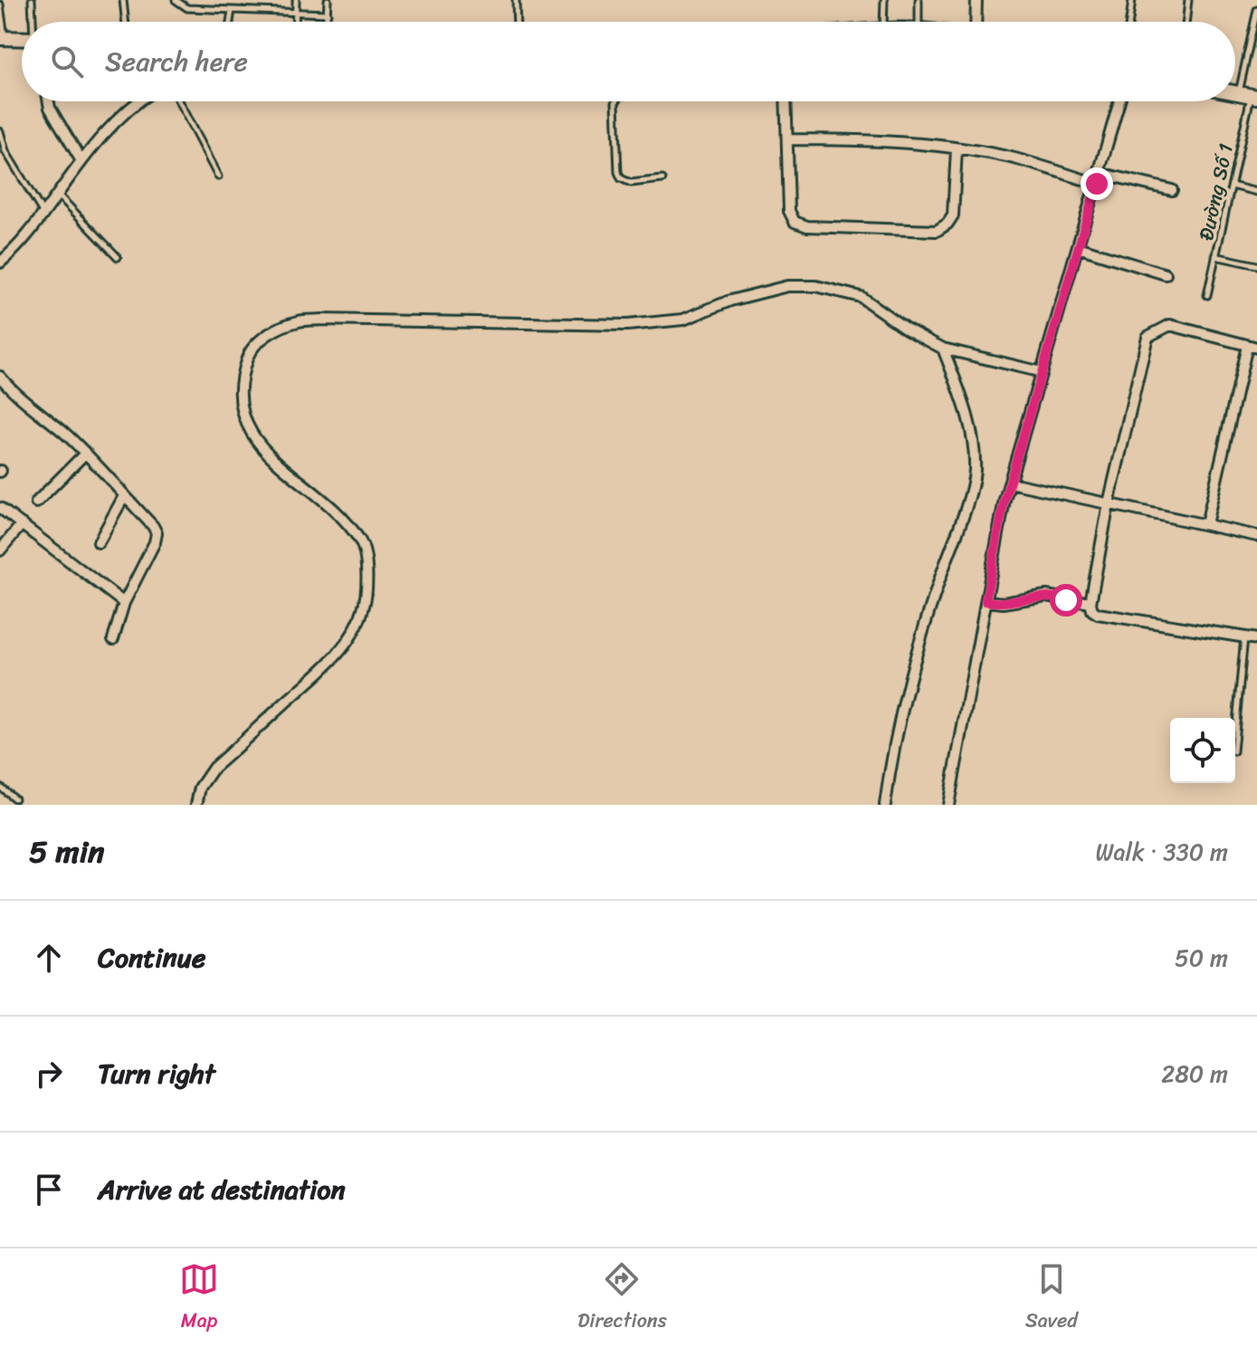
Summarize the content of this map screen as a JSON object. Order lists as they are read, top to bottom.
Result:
{
  "streets": {
    "lane": ["Đường Số 1"]
  },
  "page": {
    "search": "Search here",
    "heading": ["5 min", "Walk · 330 m"],
    "list": [
      ["Continue", "50 m"],
      ["Turn right", "280 m"],
      "Arrive at destination"
    ],
    "nav": ["Map", "Directions", "Saved"]
  }
}
